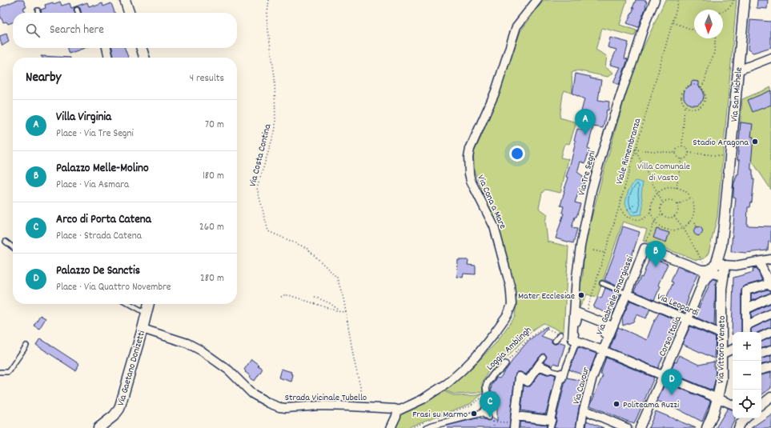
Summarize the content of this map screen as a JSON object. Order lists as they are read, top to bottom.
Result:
{
  "streets": {
    "street": [
      "Via San Michele",
      "Via Tre Segni",
      "Via Cona a Mare",
      "Via Gabriele Smargiassi",
      "Via Leopardi",
      "Corso Italia",
      "Loggia Amblingh",
      "Via Vittorio Veneto",
      "Via Gaetano Donizetti",
      "Via Cavour",
      "Strada Vicinale Tubello"
    ],
    "path": ["Viale Rimembranza", "Via Costa Contina"]
  },
  "crossings": [
    ["Via San Michele", "Corso Italia"],
    ["Via San Michele", "Via Vittorio Veneto"],
    ["Via Costa Contina", "Strada Vicinale Tubello"],
    ["Via Cona a Mare", "Strada Vicinale Tubello"],
    ["Via Gabriele Smargiassi", "Via Leopardi"],
    ["Via Gabriele Smargiassi", "Via Cavour"],
    ["Via Leopardi", "Corso Italia"],
    ["Via Leopardi", "Via Vittorio Veneto"],
    ["Corso Italia", "Via Vittorio Veneto"],
    ["Via Gaetano Donizetti", "Strada Vicinale Tubello"]
  ],
  "parks": ["Villa Comunale di Vasto"],
  "places": [
    "Stadio Aragona",
    "Mater Ecclesiae",
    "Politeama Ruzzi",
    "Frasi su Marmo"
  ],
  "north": "bottom",
  "page": {
    "search": "Search here",
    "heading": ["Nearby", "4 results"],
    "list": [
      {
        "mark": "A",
        "name": "Villa Virginia",
        "note": "Place · Via Tre Segni",
        "value": "70 m"
      },
      {
        "mark": "B",
        "name": "Palazzo Melle-Molino",
        "note": "Place · Via Asmara",
        "value": "180 m"
      },
      {
        "mark": "C",
        "name": "Arco di Porta Catena",
        "note": "Place · Strada Catena",
        "value": "260 m"
      },
      {
        "mark": "D",
        "name": "Palazzo De Sanctis",
        "note": "Place · Via Quattro Novembre",
        "value": "280 m"
      }
    ],
    "pins": [
      "A",
      "B",
      "D",
      "C"
    ],
    "map_buttons": ["+", "−"]
  }
}
